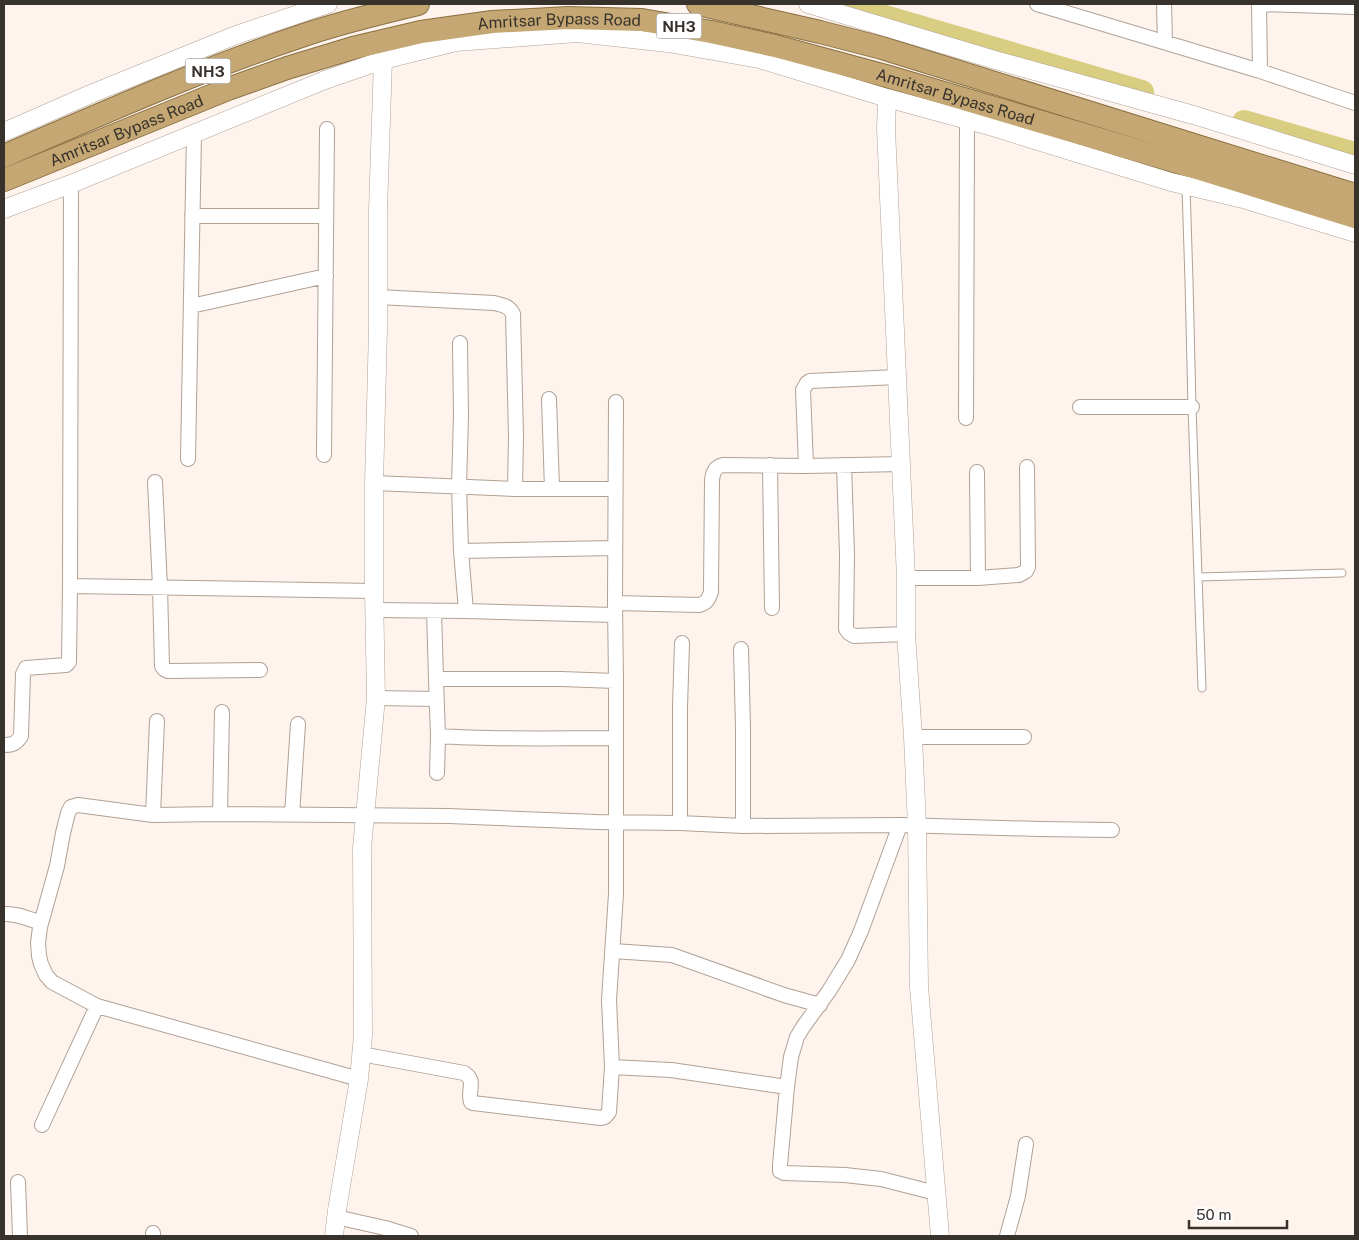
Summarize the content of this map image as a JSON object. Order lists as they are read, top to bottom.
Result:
{
  "streets": {
    "highway": ["Amritsar Bypass Road", "NH3"]
  },
  "scale_bar": "50 m"
}
